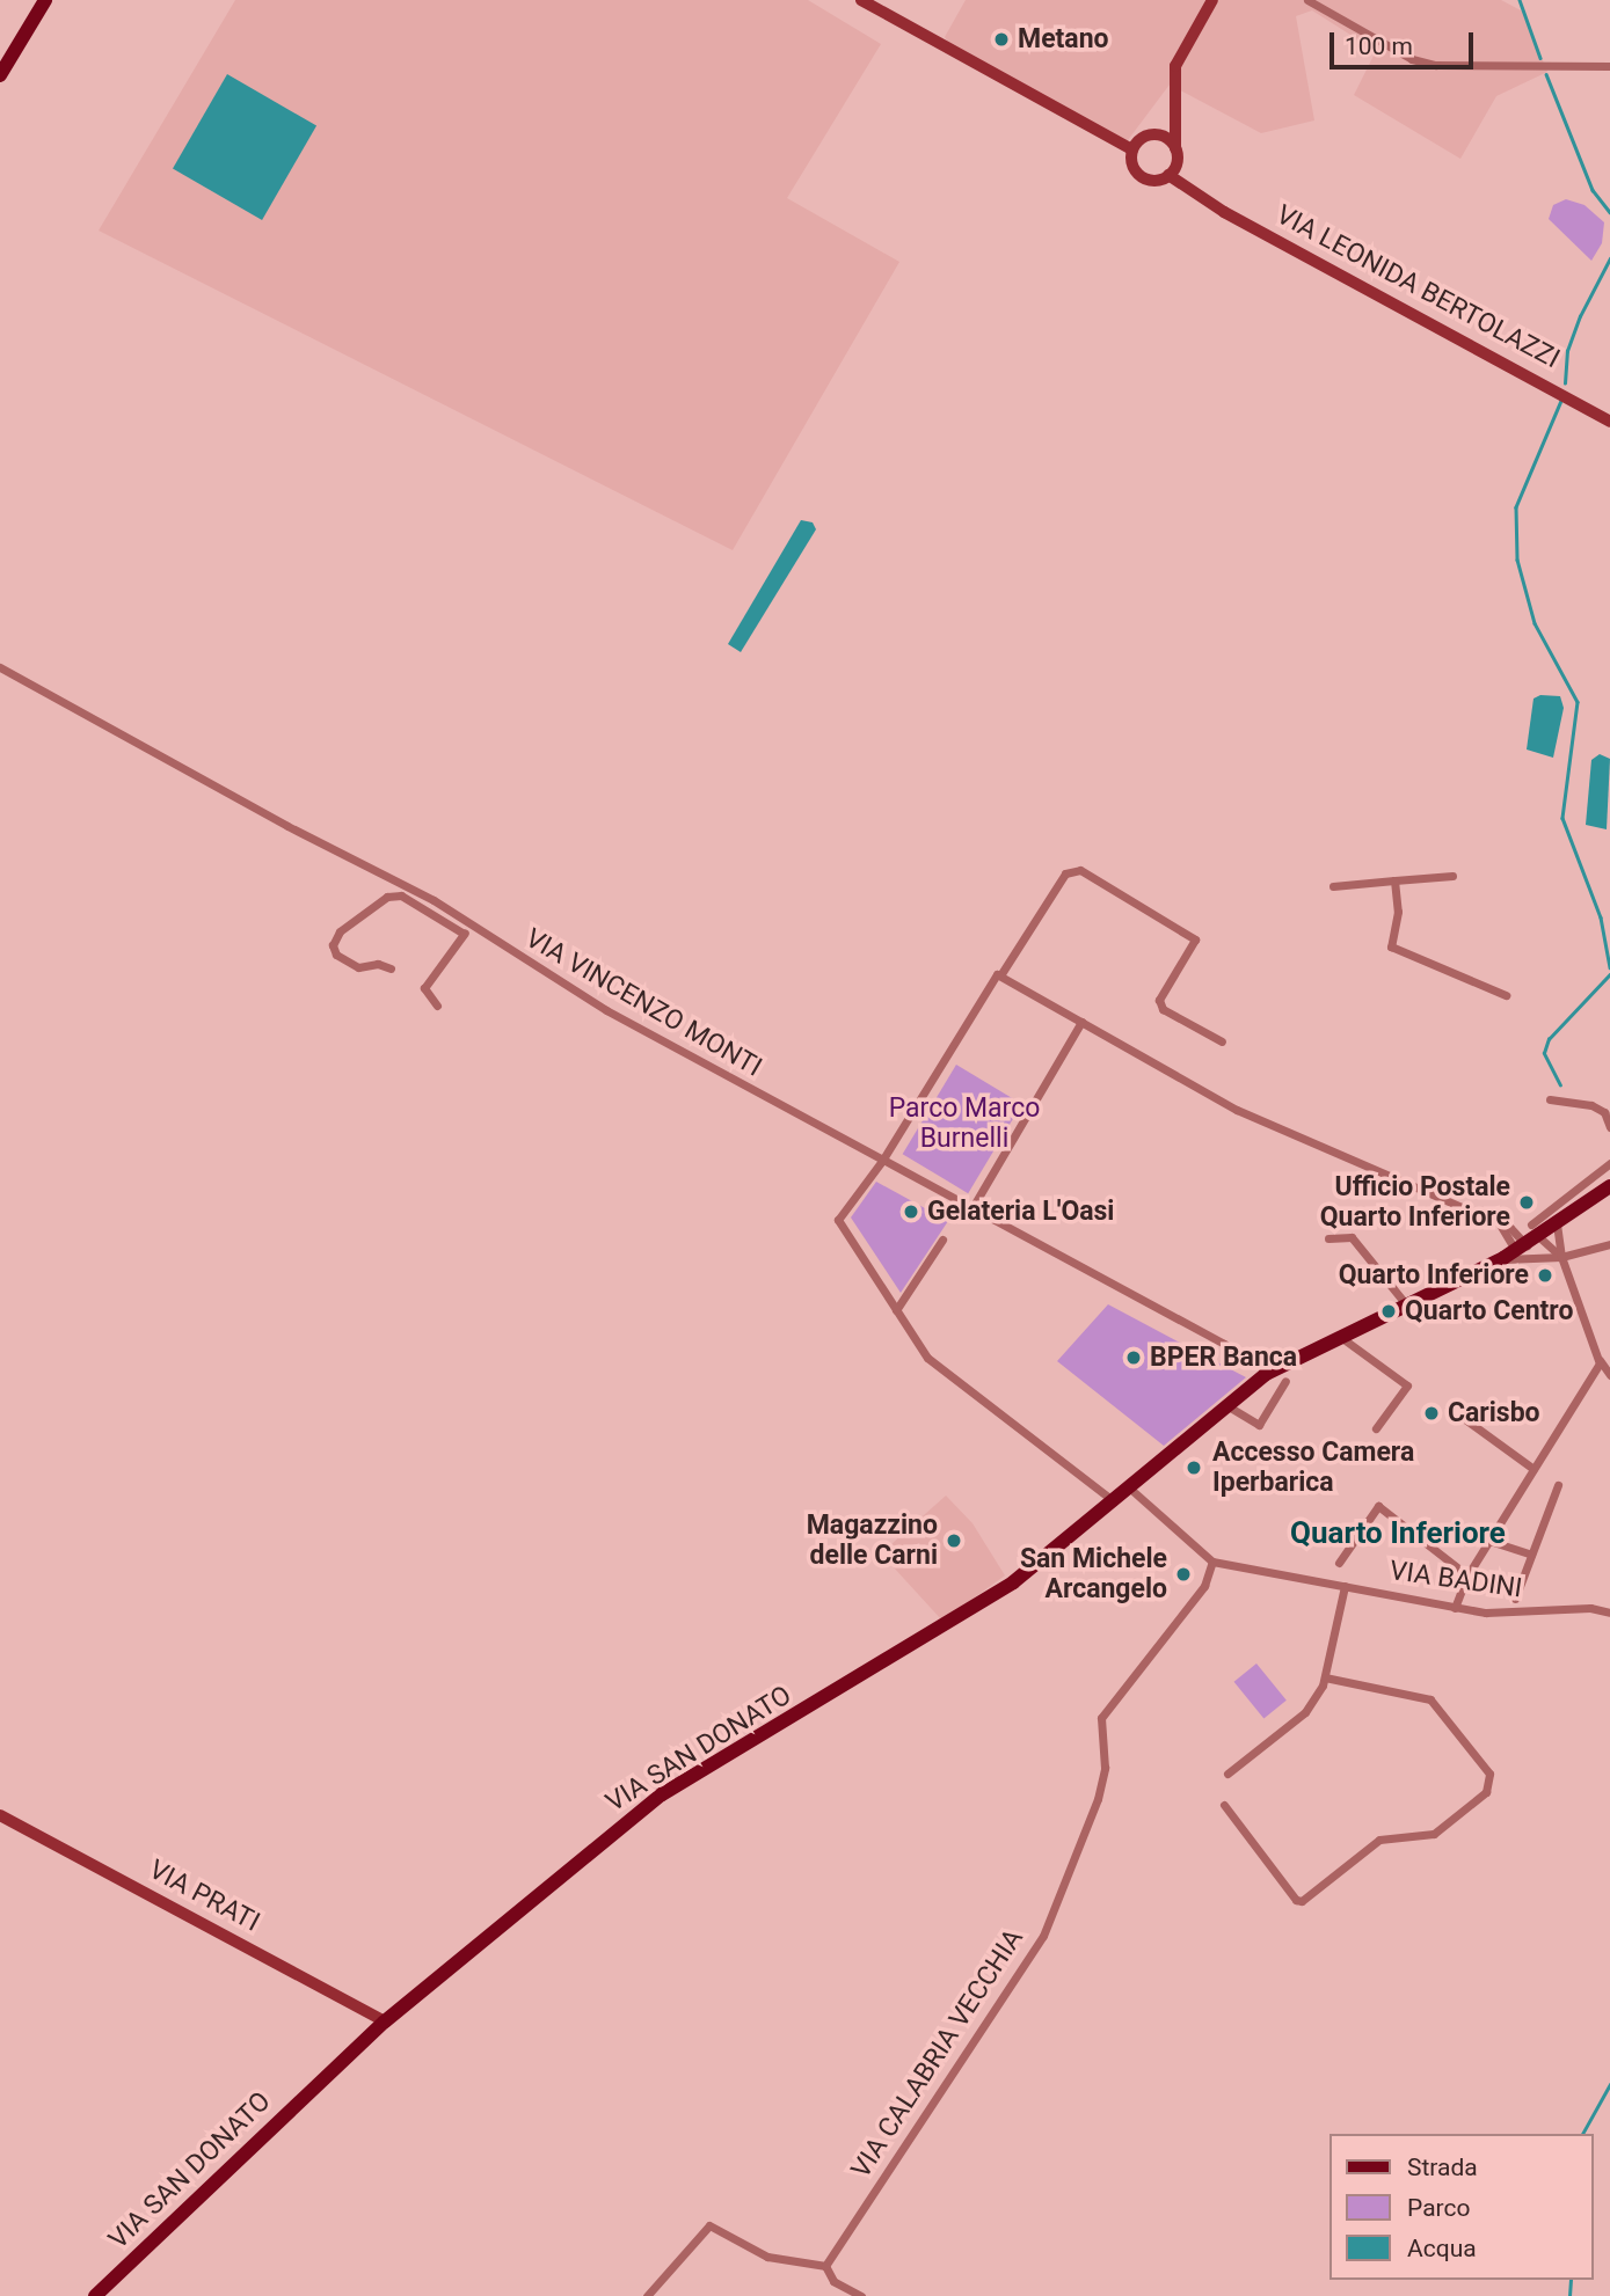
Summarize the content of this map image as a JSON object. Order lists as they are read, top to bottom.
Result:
{
  "streets": {
    "main road": ["VIA SAN DONATO"],
    "street": [
      "VIA LEONIDA BERTOLAZZI",
      "VIA VINCENZO MONTI",
      "VIA BADINI",
      "VIA PRATI",
      "VIA CALABRIA VECCHIA"
    ]
  },
  "crossings": [
    ["VIA VINCENZO MONTI", "VIA SAN DONATO"],
    ["VIA BADINI", "VIA CALABRIA VECCHIA"],
    ["VIA SAN DONATO", "VIA PRATI"]
  ],
  "districts": ["Quarto Inferiore"],
  "parks": ["Parco Marco Burnelli"],
  "places": [
    "Metano",
    "Ufficio Postale Quarto Inferiore",
    "Gelateria L'Oasi",
    "Quarto Inferiore",
    "Quarto Centro",
    "BPER Banca",
    "Carisbo",
    "Accesso Camera Iperbarica",
    "Magazzino delle Carni",
    "San Michele Arcangelo"
  ],
  "legend": ["Strada", "Parco", "Acqua"],
  "scale_bar": "100 m"
}
